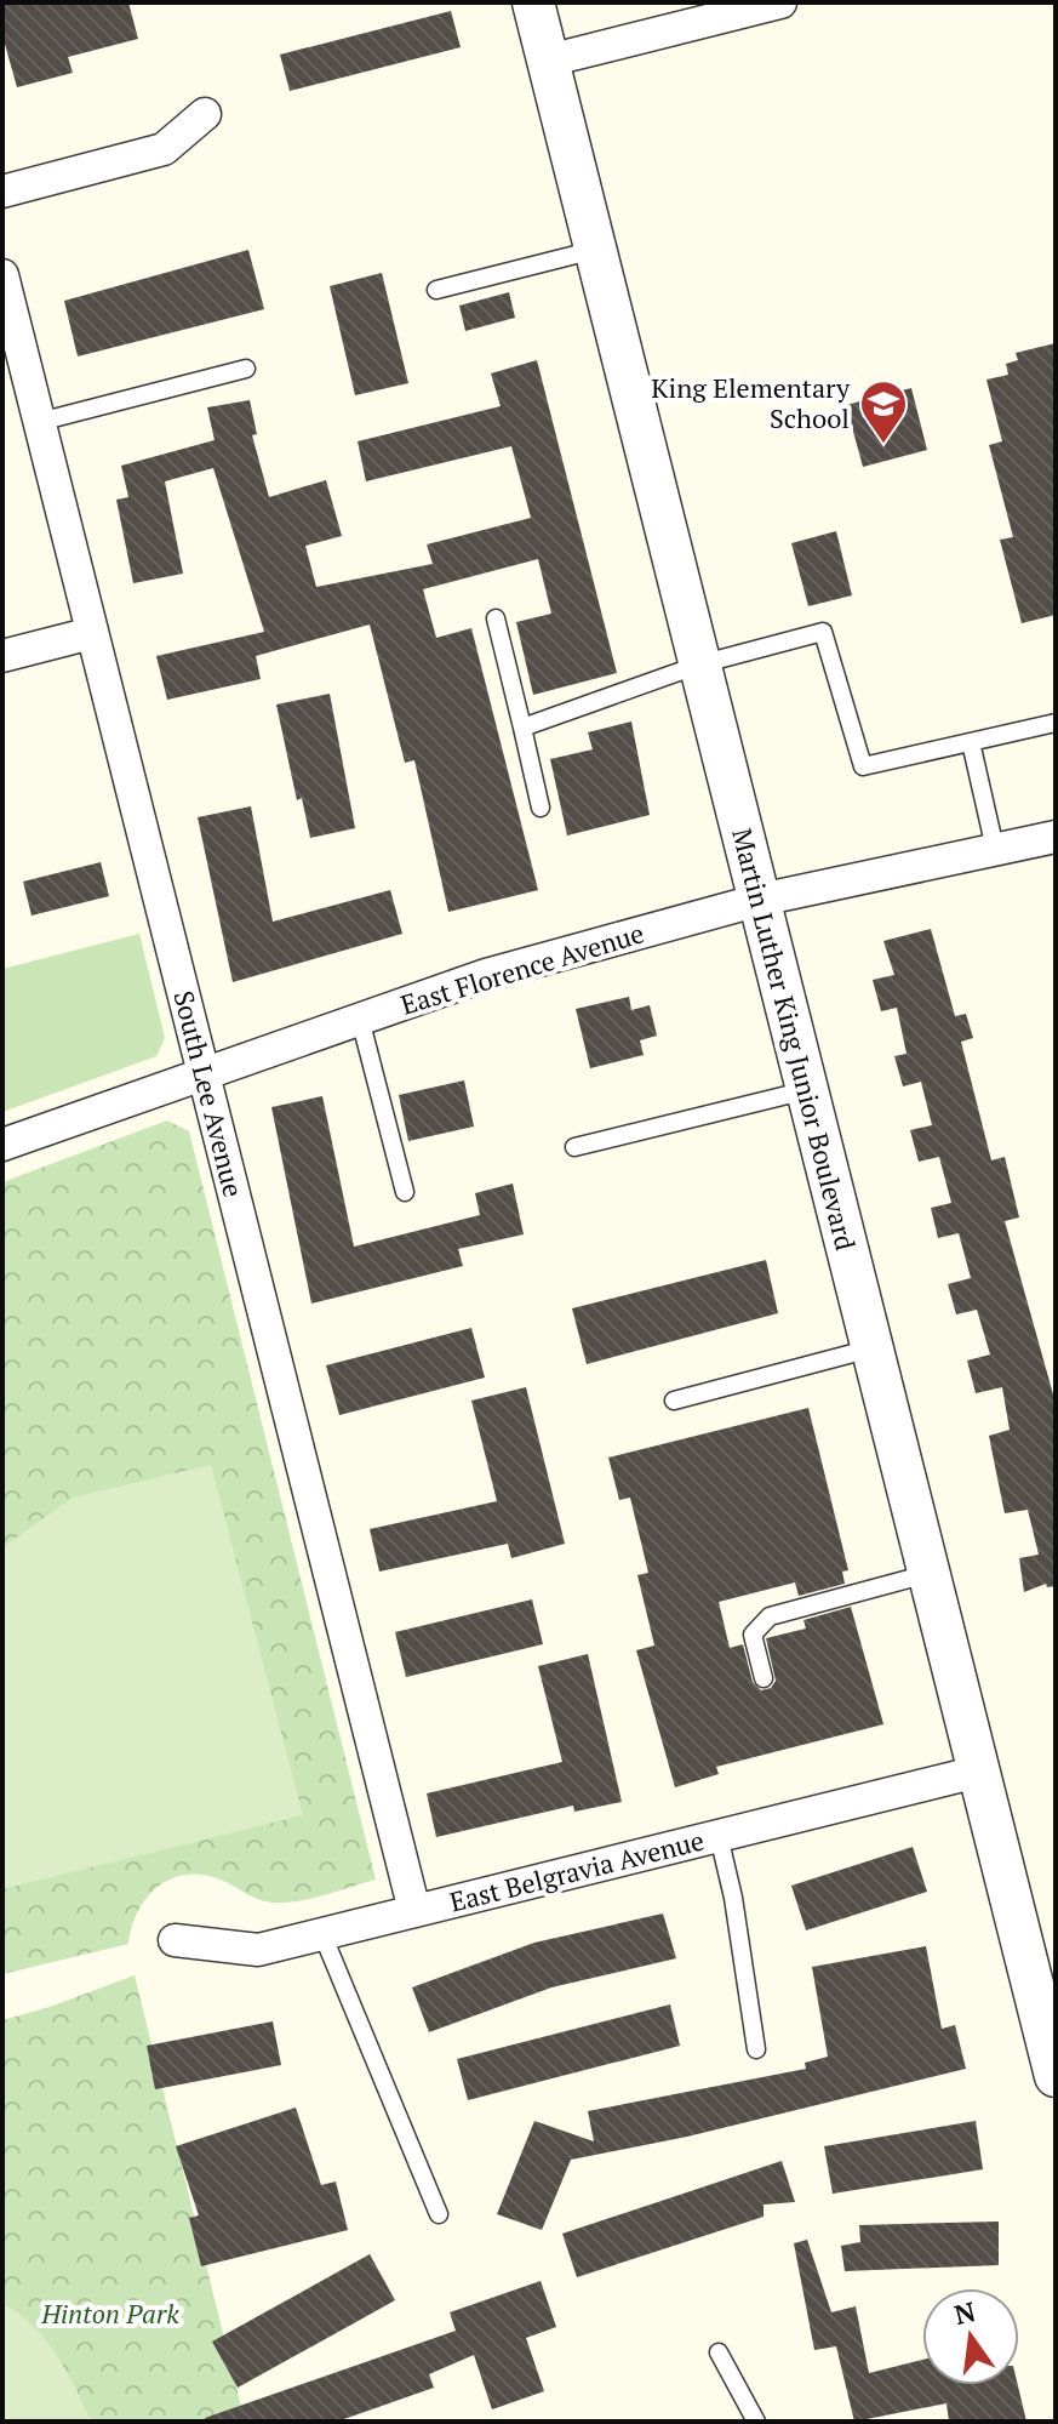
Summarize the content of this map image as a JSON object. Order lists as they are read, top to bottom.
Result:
{
  "streets": {
    "street": [
      "East Florence Avenue",
      "Martin Luther King Junior Boulevard",
      "South Lee Avenue",
      "East Belgravia Avenue"
    ]
  },
  "crossings": [
    ["East Florence Avenue", "Martin Luther King Junior Boulevard"],
    ["East Florence Avenue", "South Lee Avenue"],
    ["Martin Luther King Junior Boulevard", "East Belgravia Avenue"],
    ["South Lee Avenue", "East Belgravia Avenue"]
  ],
  "parks": ["Hinton Park"],
  "places": {
    "school or university": ["King Elementary School"]
  },
  "north": "top"
}
